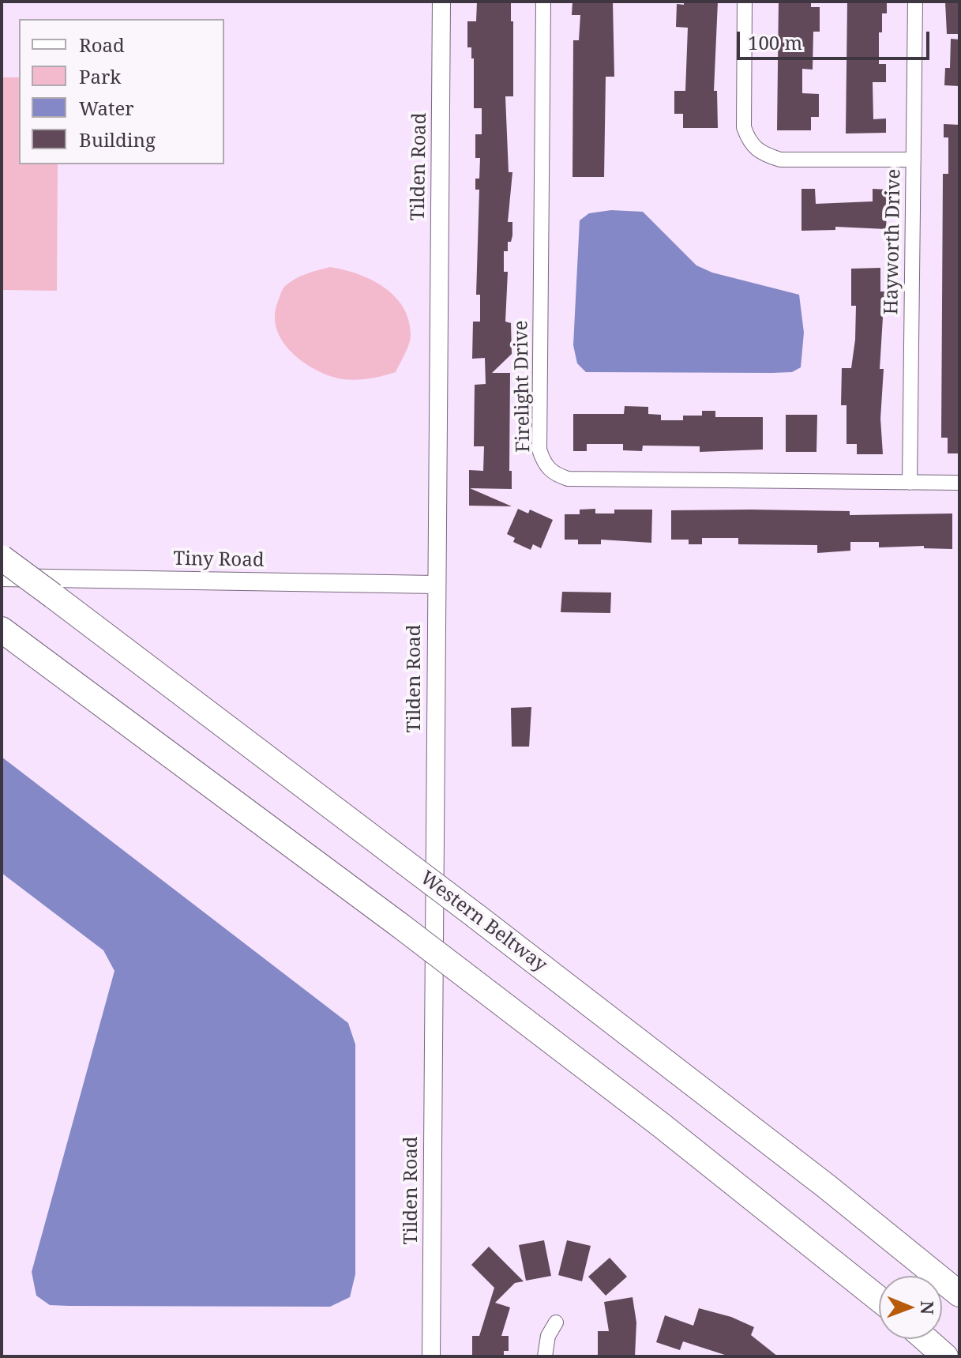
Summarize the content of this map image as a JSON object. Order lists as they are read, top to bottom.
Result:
{
  "streets": {
    "highway": ["Western Beltway"],
    "street": [
      "Tilden Road",
      "Hayworth Drive",
      "Firelight Drive",
      "Tiny Road"
    ]
  },
  "crossings": [
    ["Tilden Road", "Tiny Road"],
    ["Hayworth Drive", "Firelight Drive"]
  ],
  "legend": [
    "Road",
    "Park",
    "Water",
    "Building"
  ],
  "scale_bar": "100 m",
  "north": "right"
}
